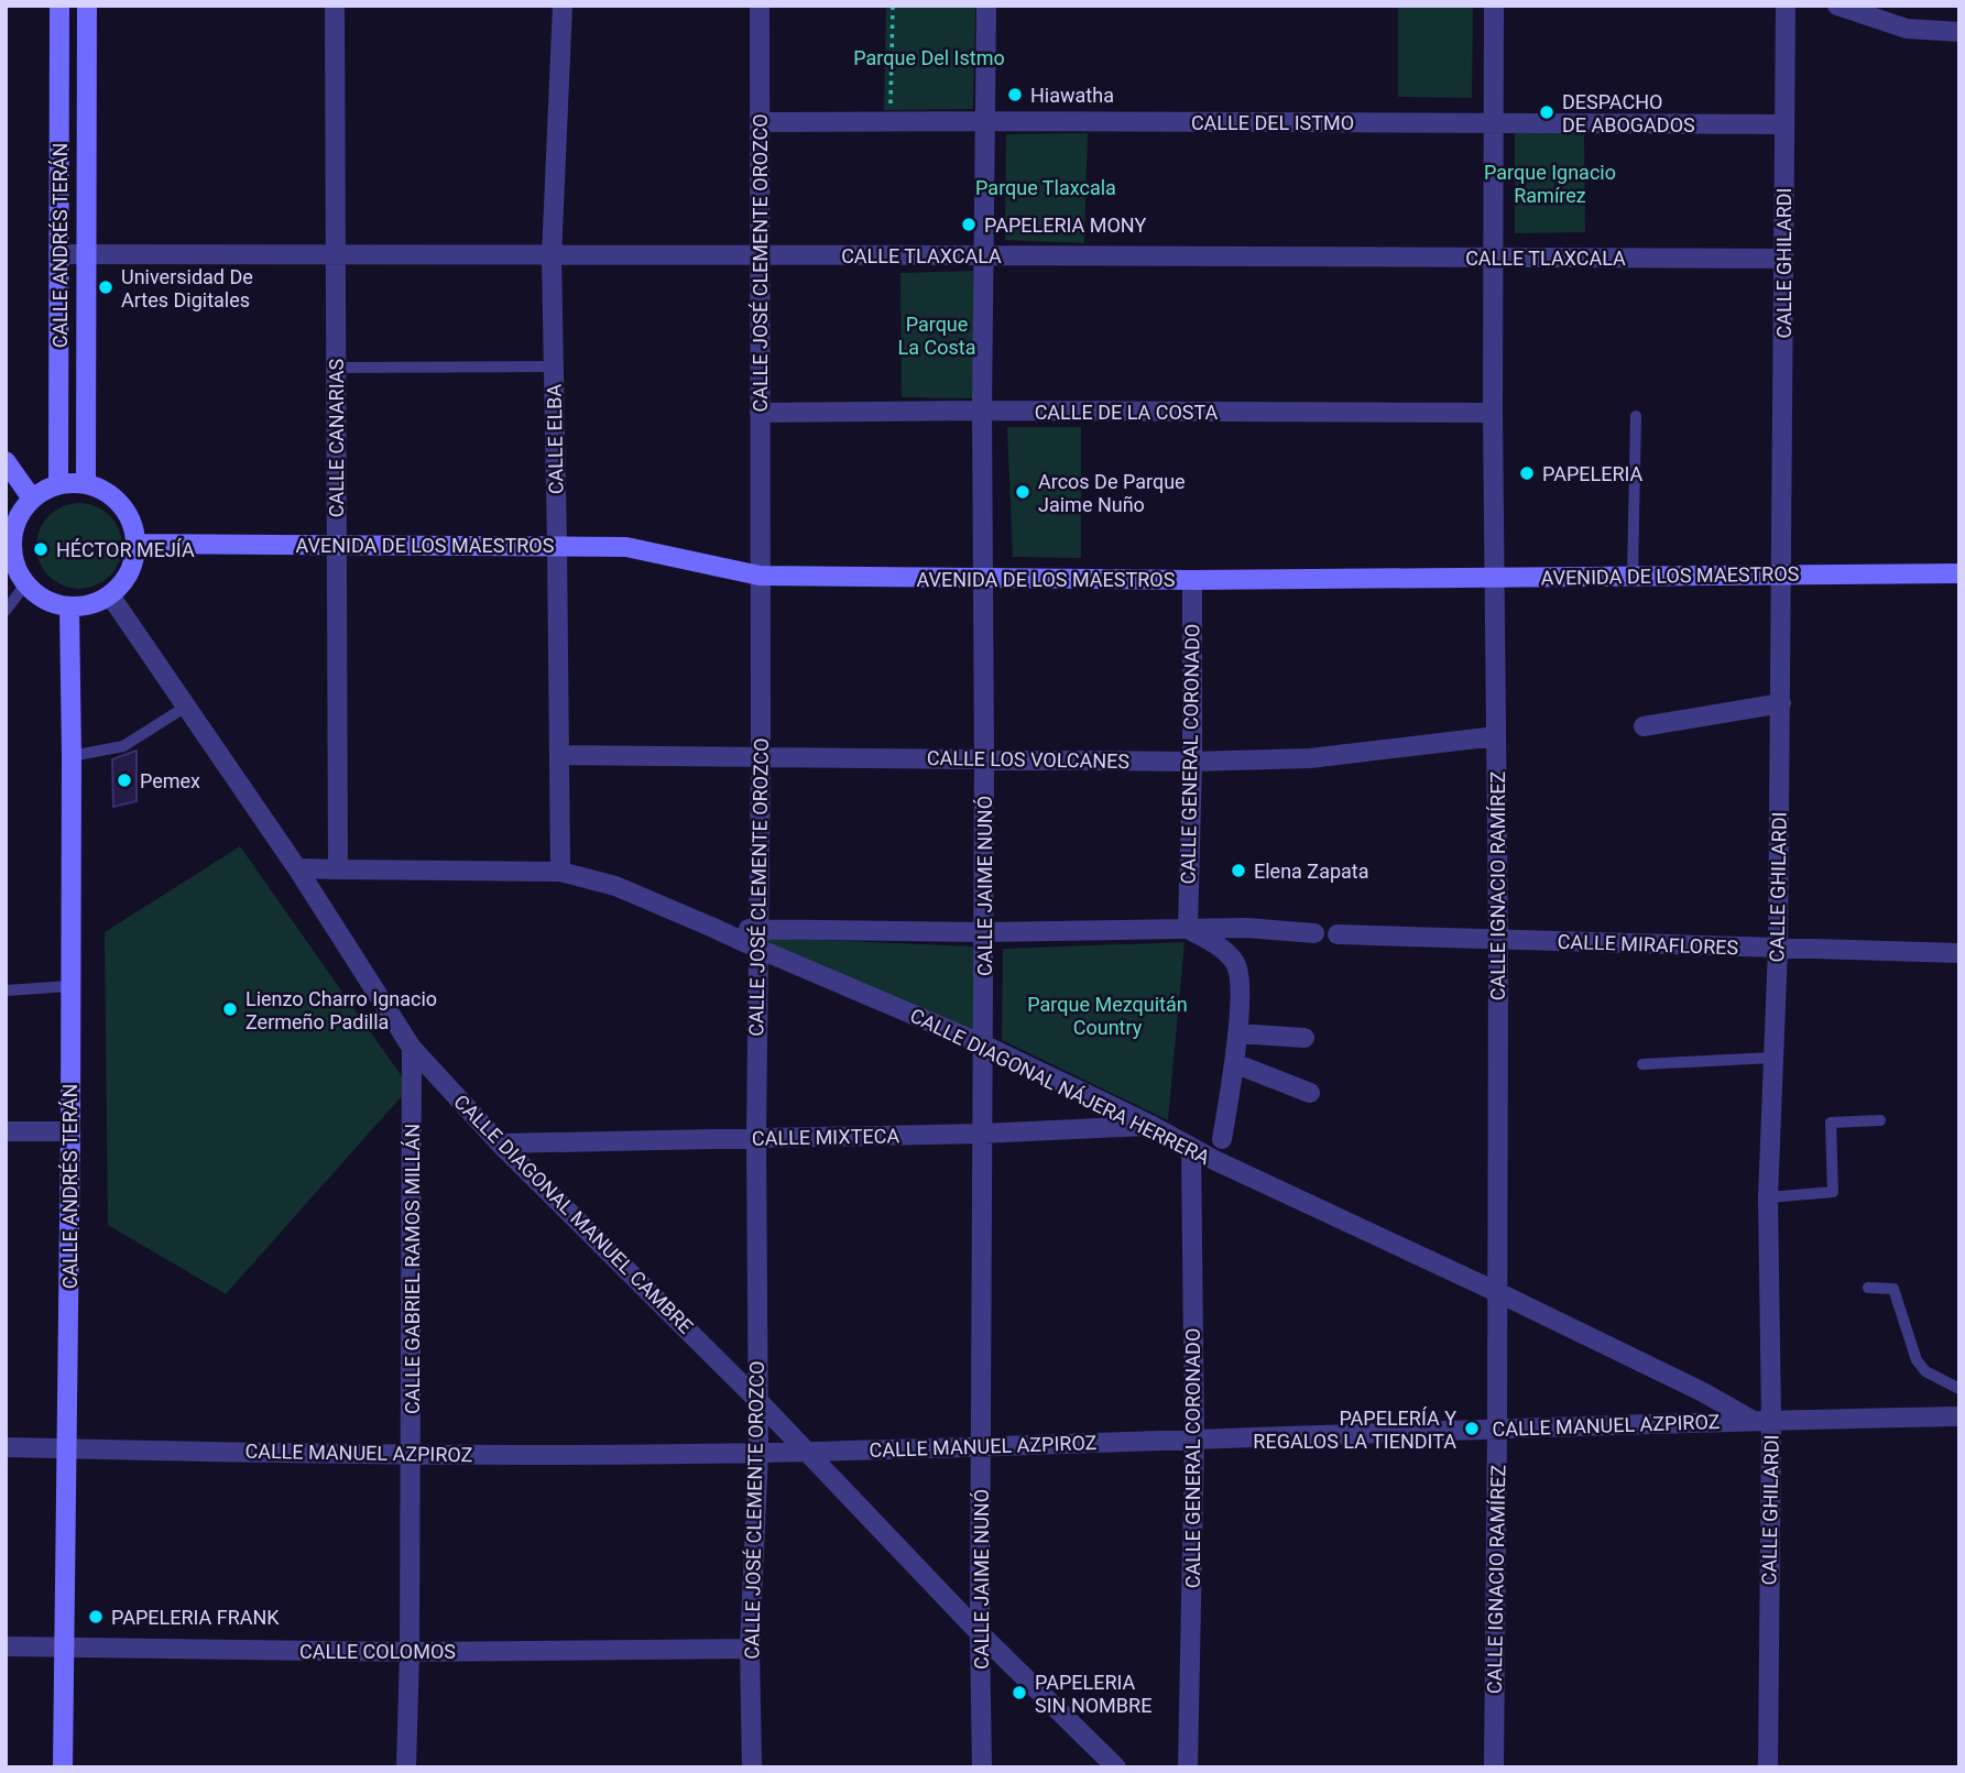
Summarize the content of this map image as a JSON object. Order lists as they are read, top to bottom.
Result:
{
  "streets": {
    "street": [
      "CALLE DEL ISTMO",
      "CALLE ANDRÉS TERÁN",
      "CALLE TLAXCALA",
      "CALLE JOSÉ CLEMENTE OROZCO",
      "CALLE GHILARDI",
      "CALLE DE LA COSTA",
      "CALLE CANARIAS",
      "CALLE ELBA",
      "AVENIDA DE LOS MAESTROS",
      "CALLE GENERAL CORONADO",
      "CALLE LOS VOLCANES",
      "CALLE JAIME NUNÓ",
      "CALLE IGNACIO RAMÍREZ",
      "CALLE MIRAFLORES",
      "CALLE DIAGONAL NÁJERA HERRERA",
      "CALLE MIXTECA",
      "CALLE DIAGONAL MANUEL CAMBRE",
      "CALLE GABRIEL RAMOS MILLÁN",
      "CALLE MANUEL AZPIROZ",
      "CALLE COLOMOS"
    ]
  },
  "crossings": [
    ["CALLE DEL ISTMO", "CALLE JOSÉ CLEMENTE OROZCO"],
    ["CALLE DEL ISTMO", "CALLE GHILARDI"],
    ["CALLE DEL ISTMO", "CALLE JAIME NUNÓ"],
    ["CALLE DEL ISTMO", "CALLE IGNACIO RAMÍREZ"],
    ["CALLE ANDRÉS TERÁN", "CALLE TLAXCALA"],
    ["CALLE ANDRÉS TERÁN", "AVENIDA DE LOS MAESTROS"],
    ["CALLE ANDRÉS TERÁN", "CALLE DIAGONAL MANUEL CAMBRE"],
    ["CALLE ANDRÉS TERÁN", "CALLE MANUEL AZPIROZ"],
    ["CALLE ANDRÉS TERÁN", "CALLE COLOMOS"],
    ["CALLE TLAXCALA", "CALLE JOSÉ CLEMENTE OROZCO"],
    ["CALLE TLAXCALA", "CALLE GHILARDI"],
    ["CALLE TLAXCALA", "CALLE CANARIAS"],
    ["CALLE TLAXCALA", "CALLE ELBA"],
    ["CALLE TLAXCALA", "CALLE JAIME NUNÓ"],
    ["CALLE TLAXCALA", "CALLE IGNACIO RAMÍREZ"],
    ["CALLE JOSÉ CLEMENTE OROZCO", "CALLE DE LA COSTA"],
    ["CALLE JOSÉ CLEMENTE OROZCO", "AVENIDA DE LOS MAESTROS"],
    ["CALLE JOSÉ CLEMENTE OROZCO", "CALLE LOS VOLCANES"],
    ["CALLE JOSÉ CLEMENTE OROZCO", "CALLE DIAGONAL NÁJERA HERRERA"],
    ["CALLE JOSÉ CLEMENTE OROZCO", "CALLE MIXTECA"],
    ["CALLE JOSÉ CLEMENTE OROZCO", "CALLE DIAGONAL MANUEL CAMBRE"],
    ["CALLE JOSÉ CLEMENTE OROZCO", "CALLE MANUEL AZPIROZ"],
    ["CALLE JOSÉ CLEMENTE OROZCO", "CALLE COLOMOS"],
    ["CALLE GHILARDI", "AVENIDA DE LOS MAESTROS"],
    ["CALLE GHILARDI", "CALLE MIRAFLORES"],
    ["CALLE GHILARDI", "CALLE MANUEL AZPIROZ"],
    ["CALLE DE LA COSTA", "CALLE JAIME NUNÓ"],
    ["CALLE DE LA COSTA", "CALLE IGNACIO RAMÍREZ"],
    ["CALLE CANARIAS", "AVENIDA DE LOS MAESTROS"],
    ["CALLE CANARIAS", "CALLE DIAGONAL NÁJERA HERRERA"],
    ["CALLE ELBA", "AVENIDA DE LOS MAESTROS"],
    ["CALLE ELBA", "CALLE LOS VOLCANES"],
    ["CALLE ELBA", "CALLE DIAGONAL NÁJERA HERRERA"],
    ["AVENIDA DE LOS MAESTROS", "CALLE GENERAL CORONADO"],
    ["AVENIDA DE LOS MAESTROS", "CALLE JAIME NUNÓ"],
    ["AVENIDA DE LOS MAESTROS", "CALLE IGNACIO RAMÍREZ"],
    ["AVENIDA DE LOS MAESTROS", "CALLE DIAGONAL MANUEL CAMBRE"],
    ["CALLE GENERAL CORONADO", "CALLE LOS VOLCANES"],
    ["CALLE GENERAL CORONADO", "CALLE DIAGONAL NÁJERA HERRERA"],
    ["CALLE GENERAL CORONADO", "CALLE MANUEL AZPIROZ"],
    ["CALLE LOS VOLCANES", "CALLE JAIME NUNÓ"],
    ["CALLE LOS VOLCANES", "CALLE IGNACIO RAMÍREZ"],
    ["CALLE JAIME NUNÓ", "CALLE DIAGONAL NÁJERA HERRERA"],
    ["CALLE JAIME NUNÓ", "CALLE MIXTECA"],
    ["CALLE JAIME NUNÓ", "CALLE DIAGONAL MANUEL CAMBRE"],
    ["CALLE JAIME NUNÓ", "CALLE MANUEL AZPIROZ"],
    ["CALLE IGNACIO RAMÍREZ", "CALLE MIRAFLORES"],
    ["CALLE IGNACIO RAMÍREZ", "CALLE DIAGONAL NÁJERA HERRERA"],
    ["CALLE IGNACIO RAMÍREZ", "CALLE MANUEL AZPIROZ"],
    ["CALLE DIAGONAL NÁJERA HERRERA", "CALLE MIXTECA"],
    ["CALLE DIAGONAL NÁJERA HERRERA", "CALLE DIAGONAL MANUEL CAMBRE"],
    ["CALLE DIAGONAL NÁJERA HERRERA", "CALLE MANUEL AZPIROZ"],
    ["CALLE MIXTECA", "CALLE DIAGONAL MANUEL CAMBRE"],
    ["CALLE DIAGONAL MANUEL CAMBRE", "CALLE GABRIEL RAMOS MILLÁN"],
    ["CALLE DIAGONAL MANUEL CAMBRE", "CALLE MANUEL AZPIROZ"],
    ["CALLE GABRIEL RAMOS MILLÁN", "CALLE MANUEL AZPIROZ"],
    ["CALLE GABRIEL RAMOS MILLÁN", "CALLE COLOMOS"]
  ],
  "parks": [
    "Parque Del Istmo",
    "Parque Ignacio Ramírez",
    "Parque Tlaxcala",
    "Parque La Costa",
    "Parque Mezquitán Country"
  ],
  "places": [
    "Hiawatha",
    "DESPACHO DE ABOGADOS",
    "PAPELERIA MONY",
    "Universidad De Artes Digitales",
    "PAPELERIA",
    "Arcos De Parque Jaime Nuño",
    "HÉCTOR MEJÍA",
    "Pemex",
    "Elena Zapata",
    "Lienzo Charro Ignacio Zermeño Padilla",
    "PAPELERÍA Y REGALOS LA TIENDITA",
    "PAPELERIA FRANK",
    "PAPELERIA SIN NOMBRE"
  ]
}
